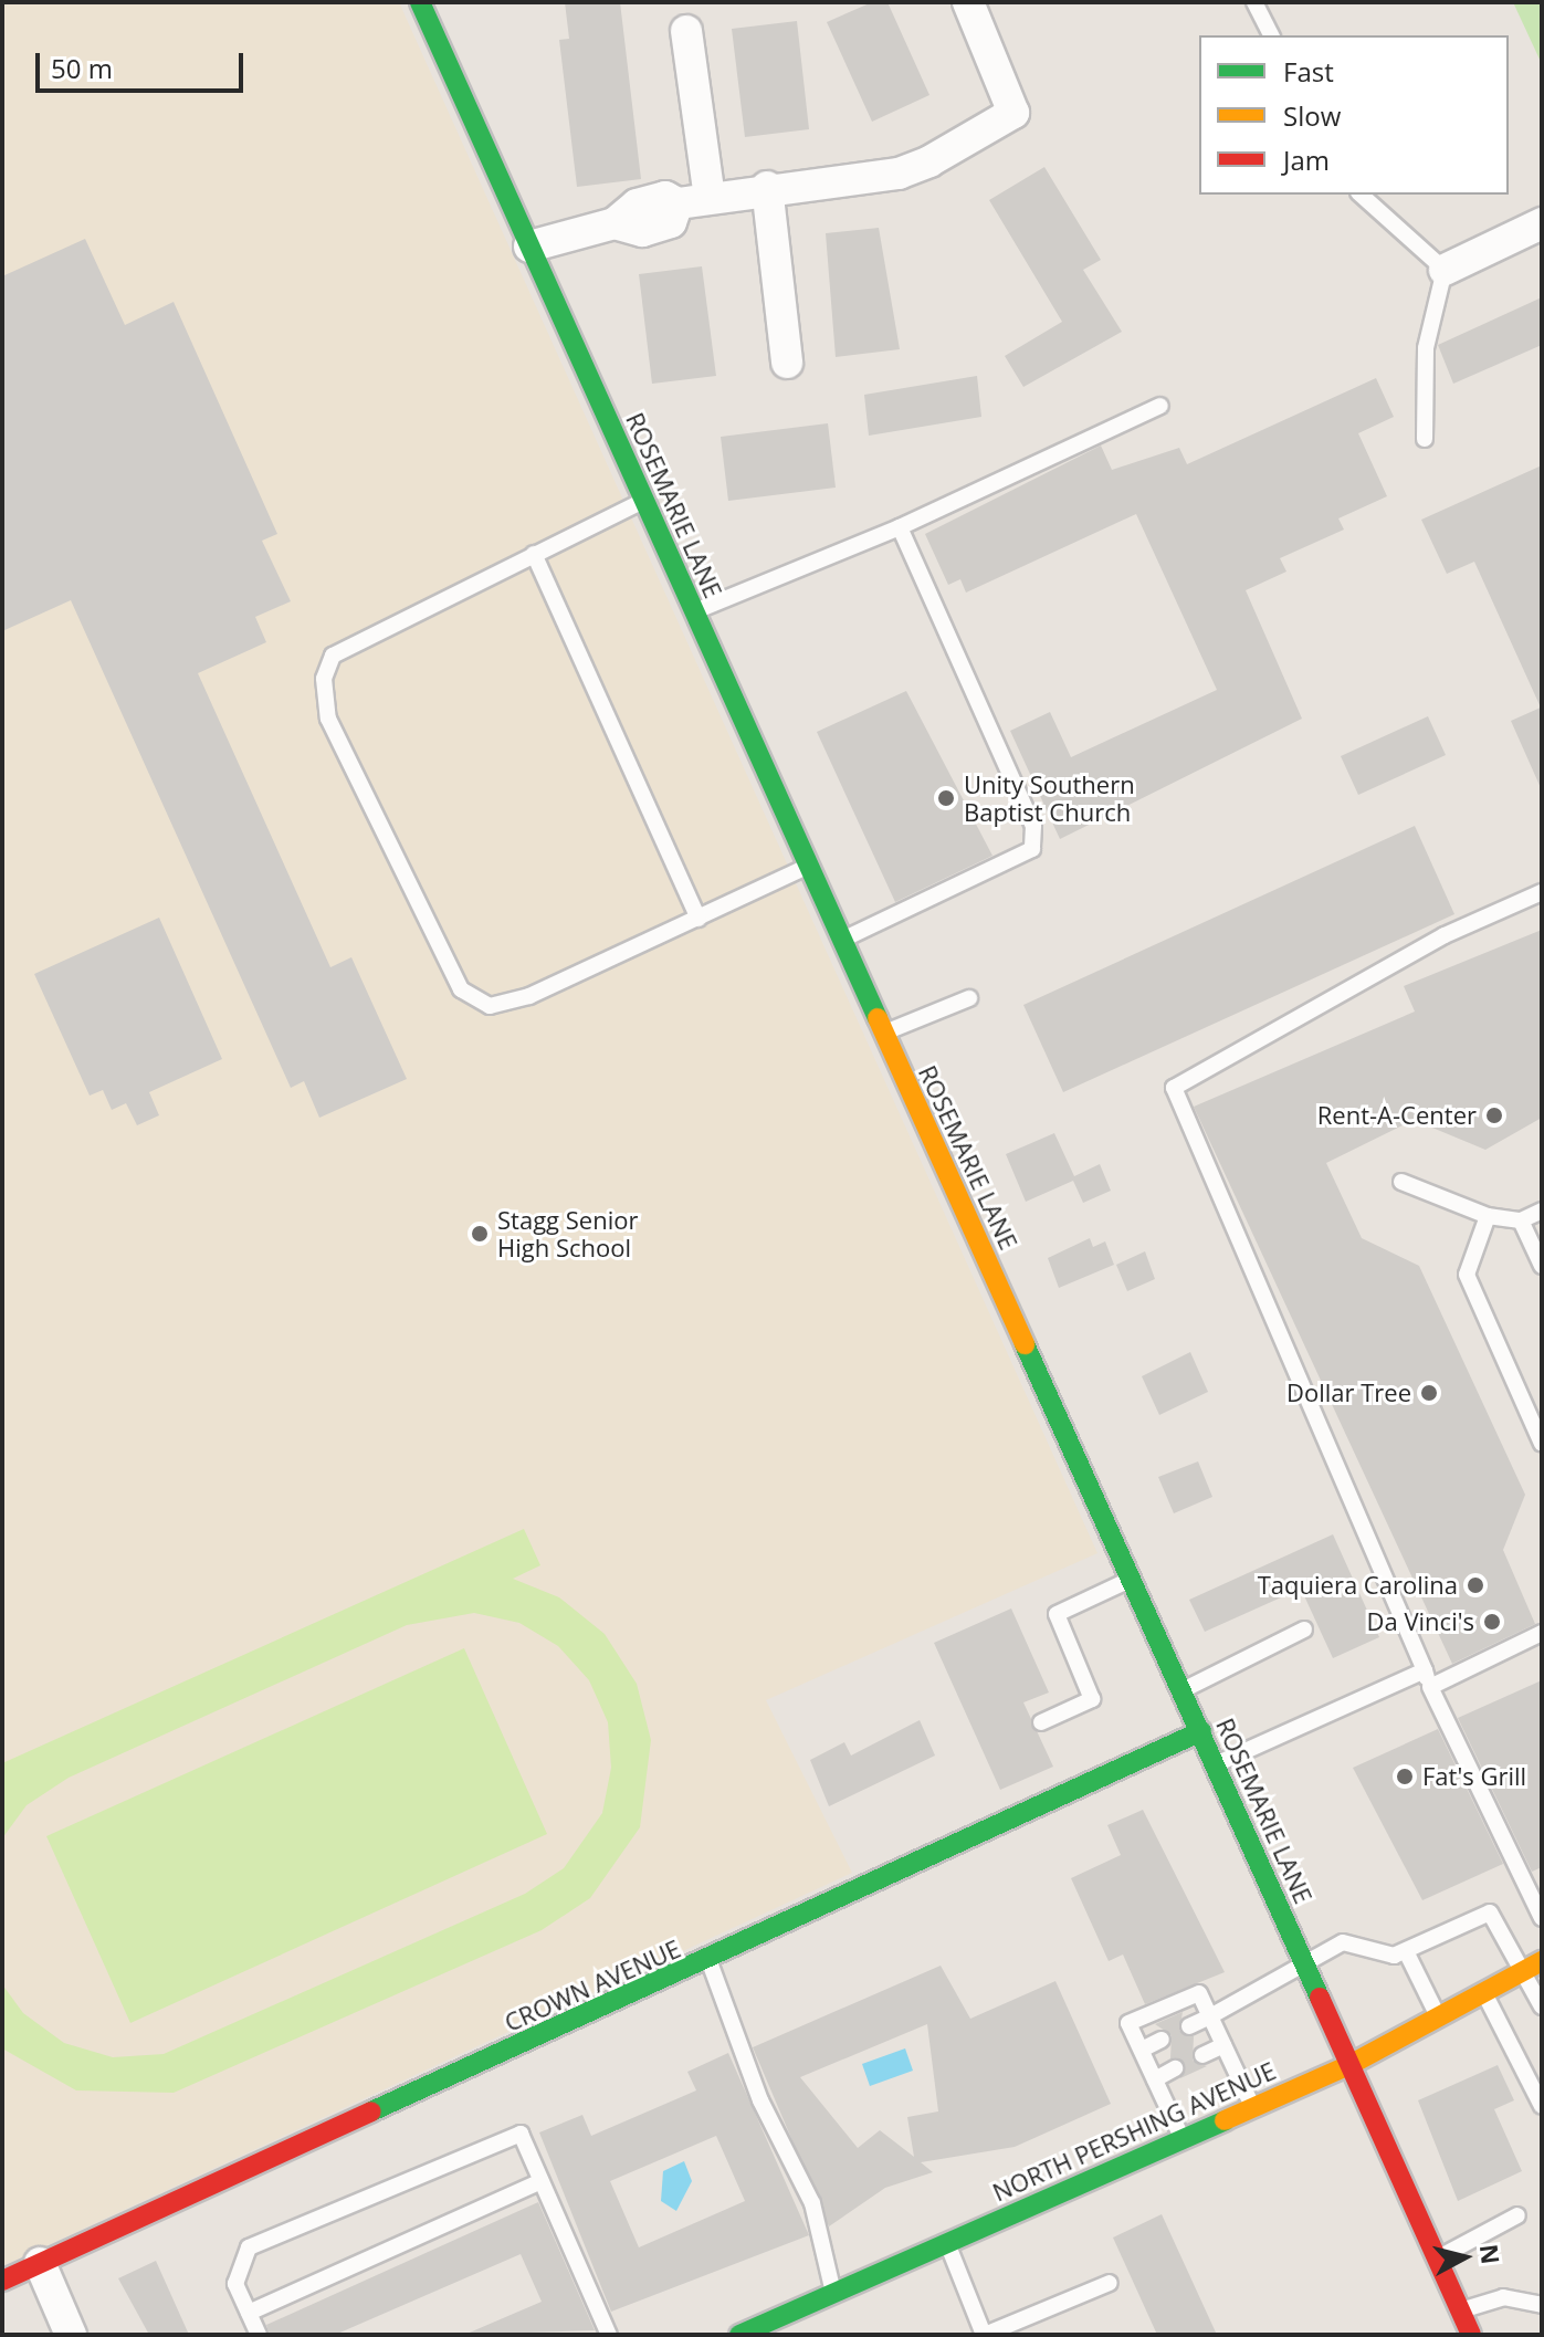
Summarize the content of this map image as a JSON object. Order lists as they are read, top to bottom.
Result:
{
  "streets": {
    "street": ["ROSEMARIE LANE", "CROWN AVENUE", "NORTH PERSHING AVENUE"]
  },
  "crossings": [
    ["ROSEMARIE LANE", "CROWN AVENUE"],
    ["ROSEMARIE LANE", "NORTH PERSHING AVENUE"]
  ],
  "places": [
    "Unity Southern Baptist Church",
    "Rent-A-Center",
    "Stagg Senior High School",
    "Dollar Tree",
    "Taquiera Carolina",
    "Da Vinci's",
    "Fat's Grill"
  ],
  "legend": ["Fast", "Slow", "Jam"],
  "scale_bar": "50 m",
  "north": "right"
}
